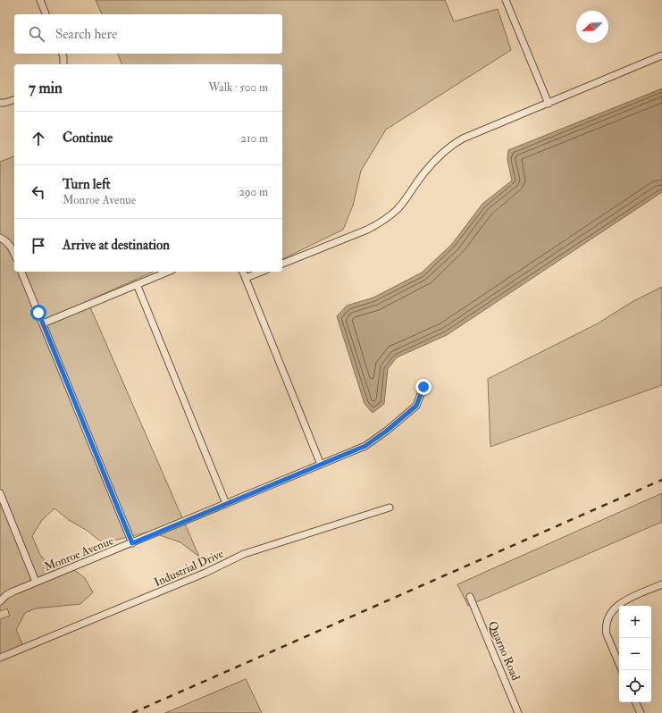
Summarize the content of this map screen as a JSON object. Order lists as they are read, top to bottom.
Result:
{
  "streets": {
    "street": ["Monroe Avenue", "Industrial Drive", "Quarno Road"]
  },
  "north": "bottom left",
  "page": {
    "search": "Search here",
    "heading": ["7 min", "Walk · 500 m"],
    "list": [
      ["Continue", "210 m"],
      ["Turn left", "Monroe Avenue", "290 m"],
      "Arrive at destination"
    ],
    "map_buttons": ["+", "−"]
  }
}
